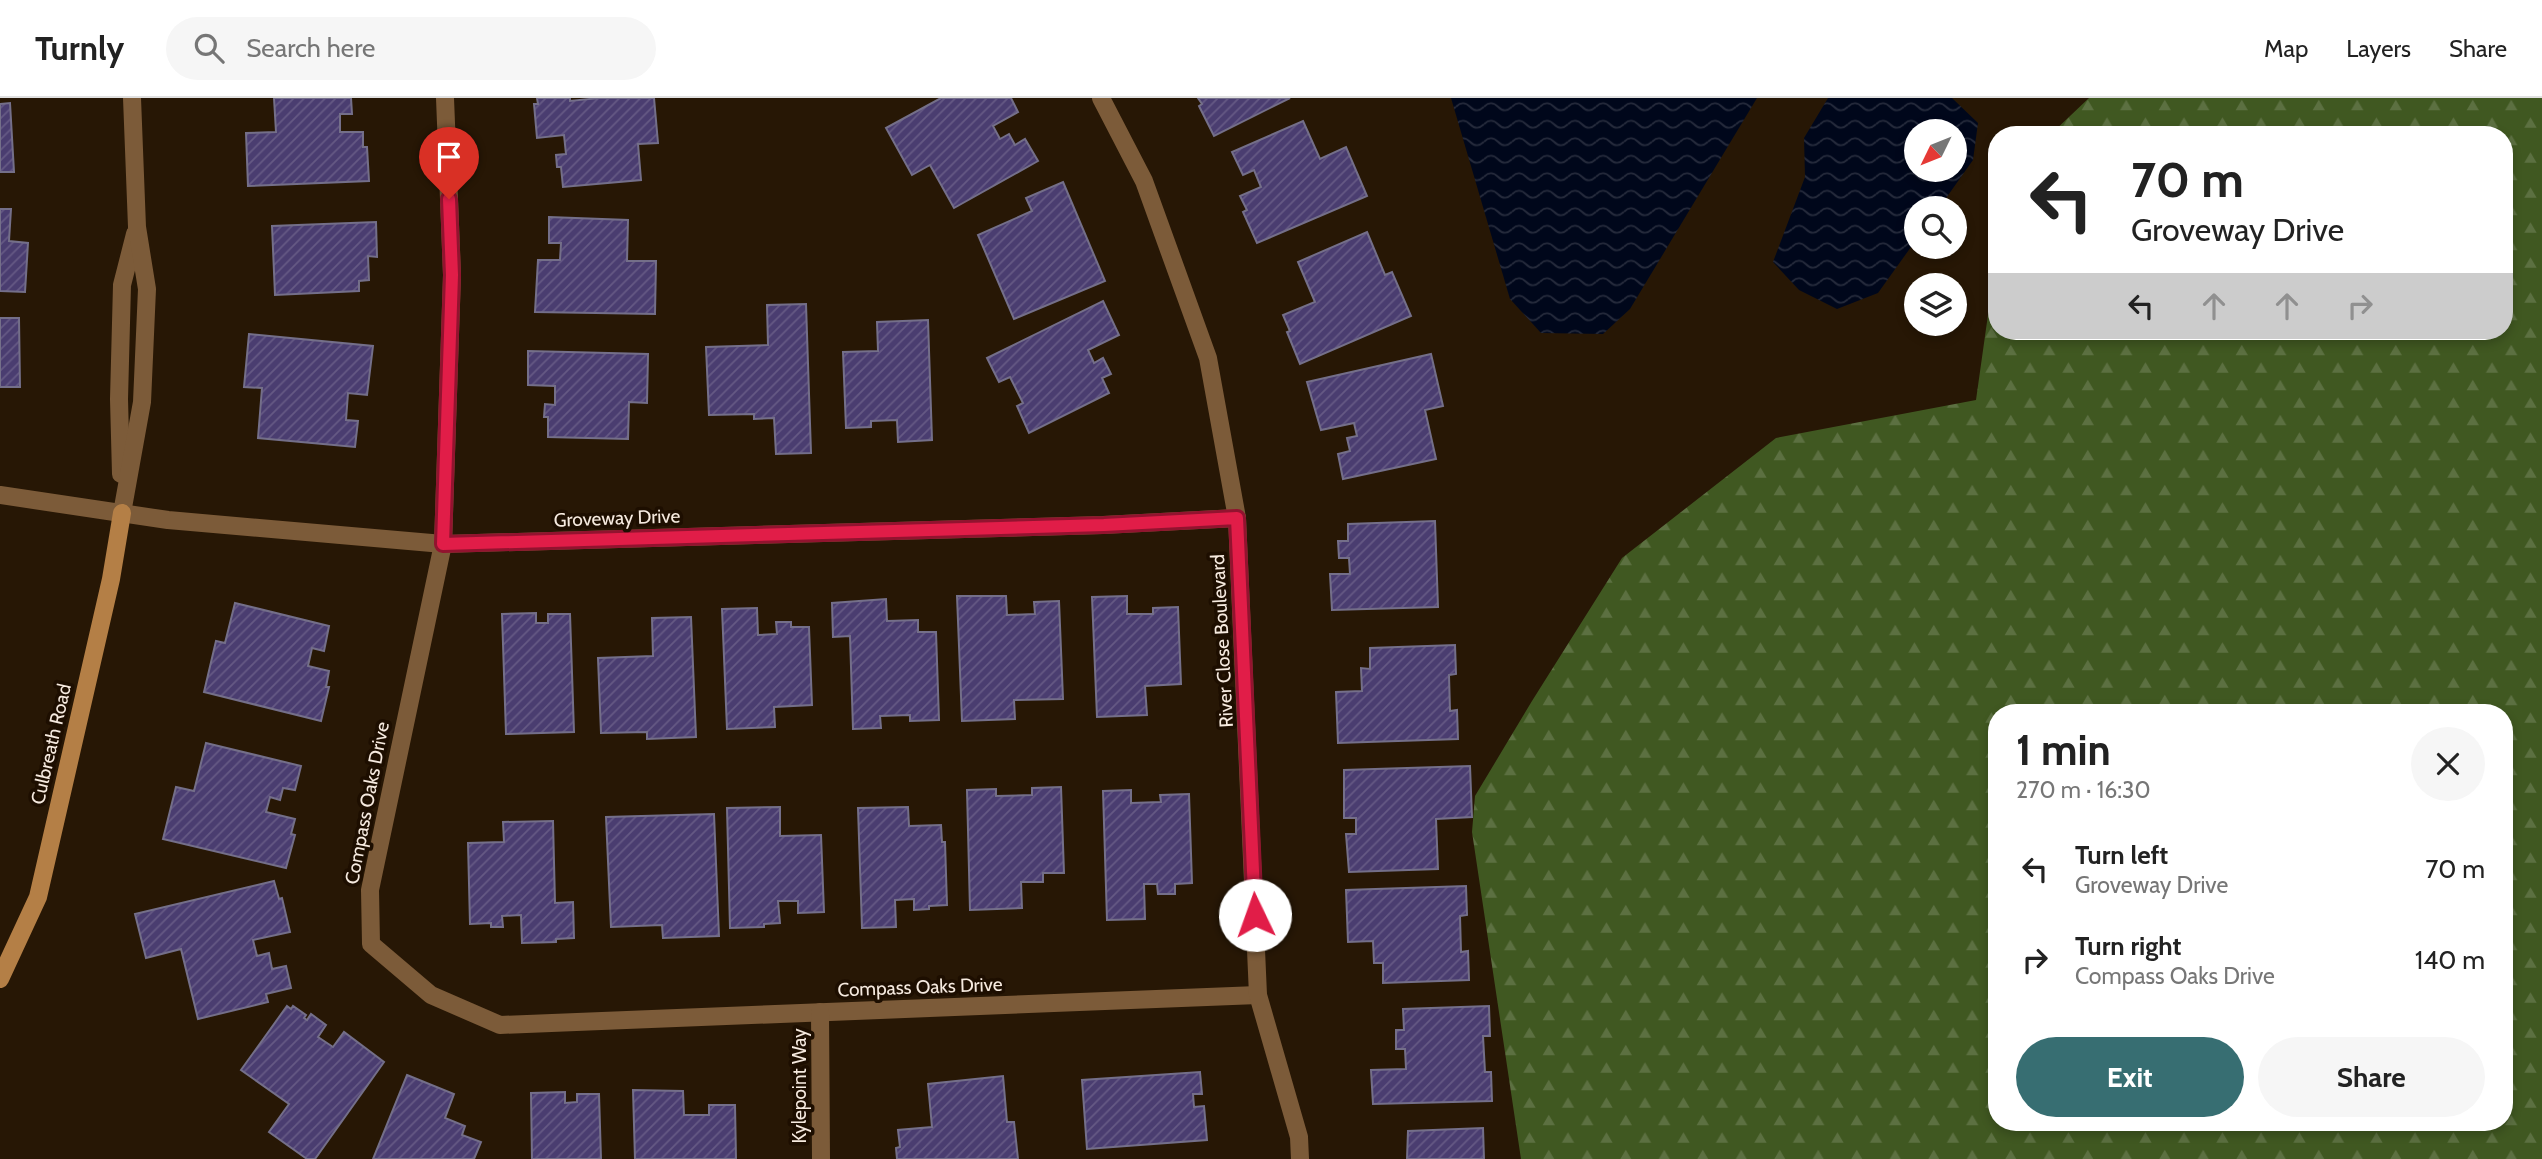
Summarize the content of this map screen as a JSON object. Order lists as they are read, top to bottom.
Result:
{
  "streets": {
    "street": [
      "Groveway Drive",
      "River Close Boulevard",
      "Culbreath Road",
      "Compass Oaks Drive",
      "Kylepoint Way"
    ]
  },
  "crossings": [
    ["Groveway Drive", "River Close Boulevard"],
    ["Groveway Drive", "Culbreath Road"],
    ["Groveway Drive", "Compass Oaks Drive"],
    ["River Close Boulevard", "Compass Oaks Drive"],
    ["Compass Oaks Drive", "Kylepoint Way"]
  ],
  "north": "bottom left",
  "page": {
    "header": "Turnly",
    "search": "Search here",
    "nav": ["Map", "Layers", "Share"],
    "turn": ["70 m", "Groveway Drive"],
    "heading": ["1 min", "270 m · 16:30"],
    "list": [
      {
        "name": "Turn left",
        "note": "Groveway Drive",
        "value": "70 m"
      },
      {
        "name": "Turn right",
        "note": "Compass Oaks Drive",
        "value": "140 m"
      }
    ],
    "buttons": ["Exit", "Share"]
  }
}
